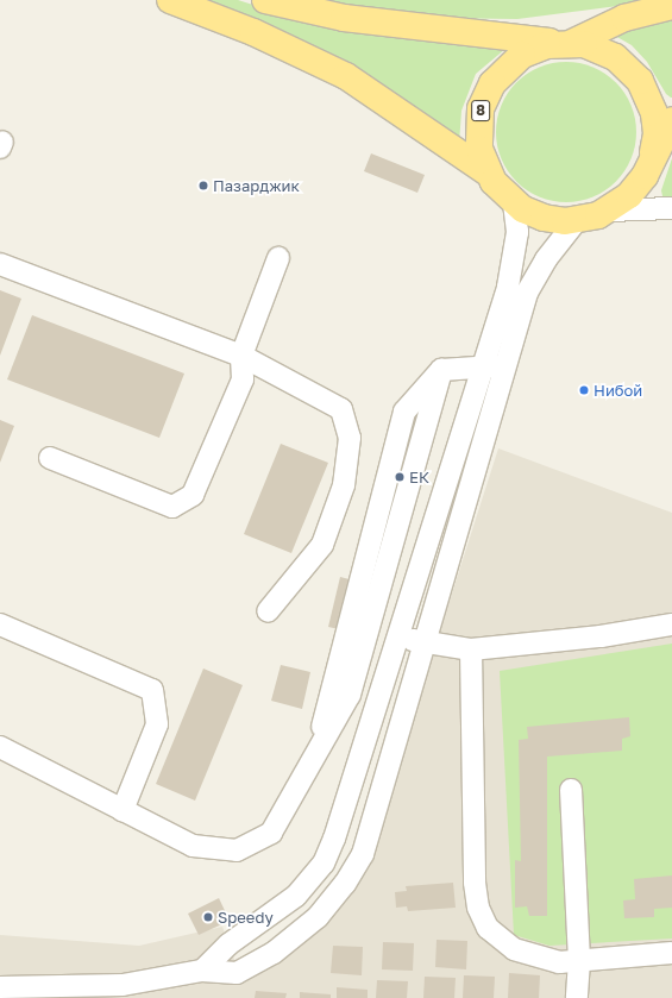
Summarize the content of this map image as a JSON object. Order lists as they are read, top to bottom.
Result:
{
  "streets": {
    "main road": ["8"]
  },
  "places": [
    "Пазарджик",
    "Нибой",
    "ЕК",
    "Speedy"
  ]
}
